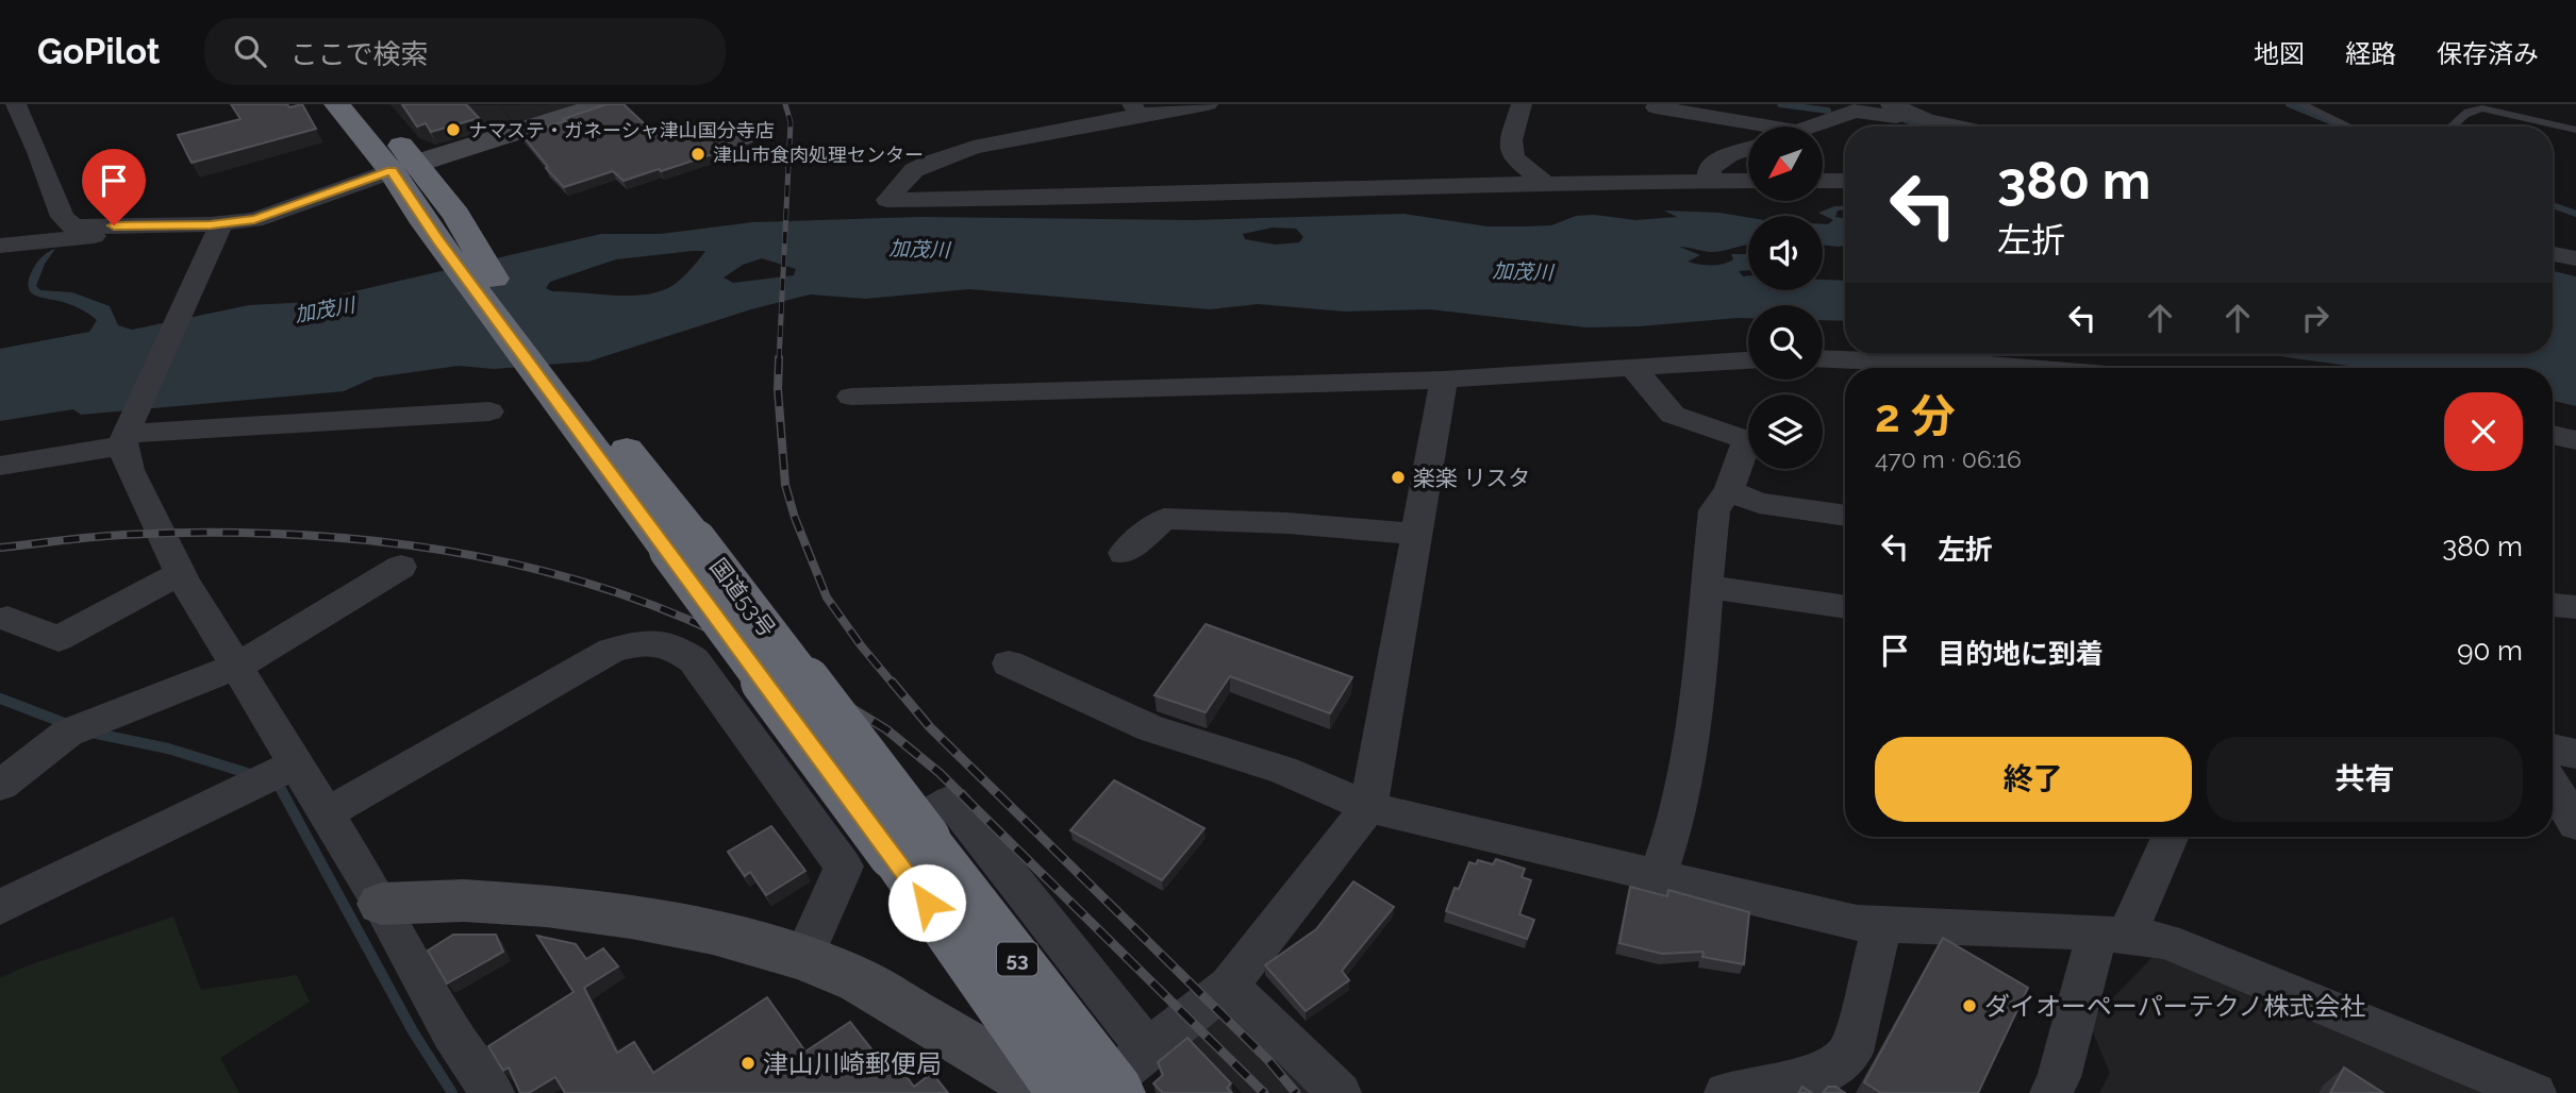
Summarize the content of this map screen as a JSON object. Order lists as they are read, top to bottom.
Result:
{
  "streets": {
    "highway": ["国道53号", "53"]
  },
  "water": ["加茂川"],
  "places": [
    "ナマステ・ガネーシャ津山国分寺店",
    "津山市食肉処理センター",
    "楽楽 リスタ",
    "ダイオーペーパーテクノ株式会社",
    "津山川崎郵便局"
  ],
  "north": "bottom left",
  "page": {
    "header": "GoPilot",
    "search": "ここで検索",
    "nav": ["地図", "経路", "保存済み"],
    "turn": ["380 m", "左折"],
    "heading": ["2 分", "470 m · 06:16"],
    "list": [
      {
        "name": "左折",
        "value": "380 m"
      },
      {
        "name": "目的地に到着",
        "value": "90 m"
      }
    ],
    "buttons": ["終了", "共有"]
  }
}
